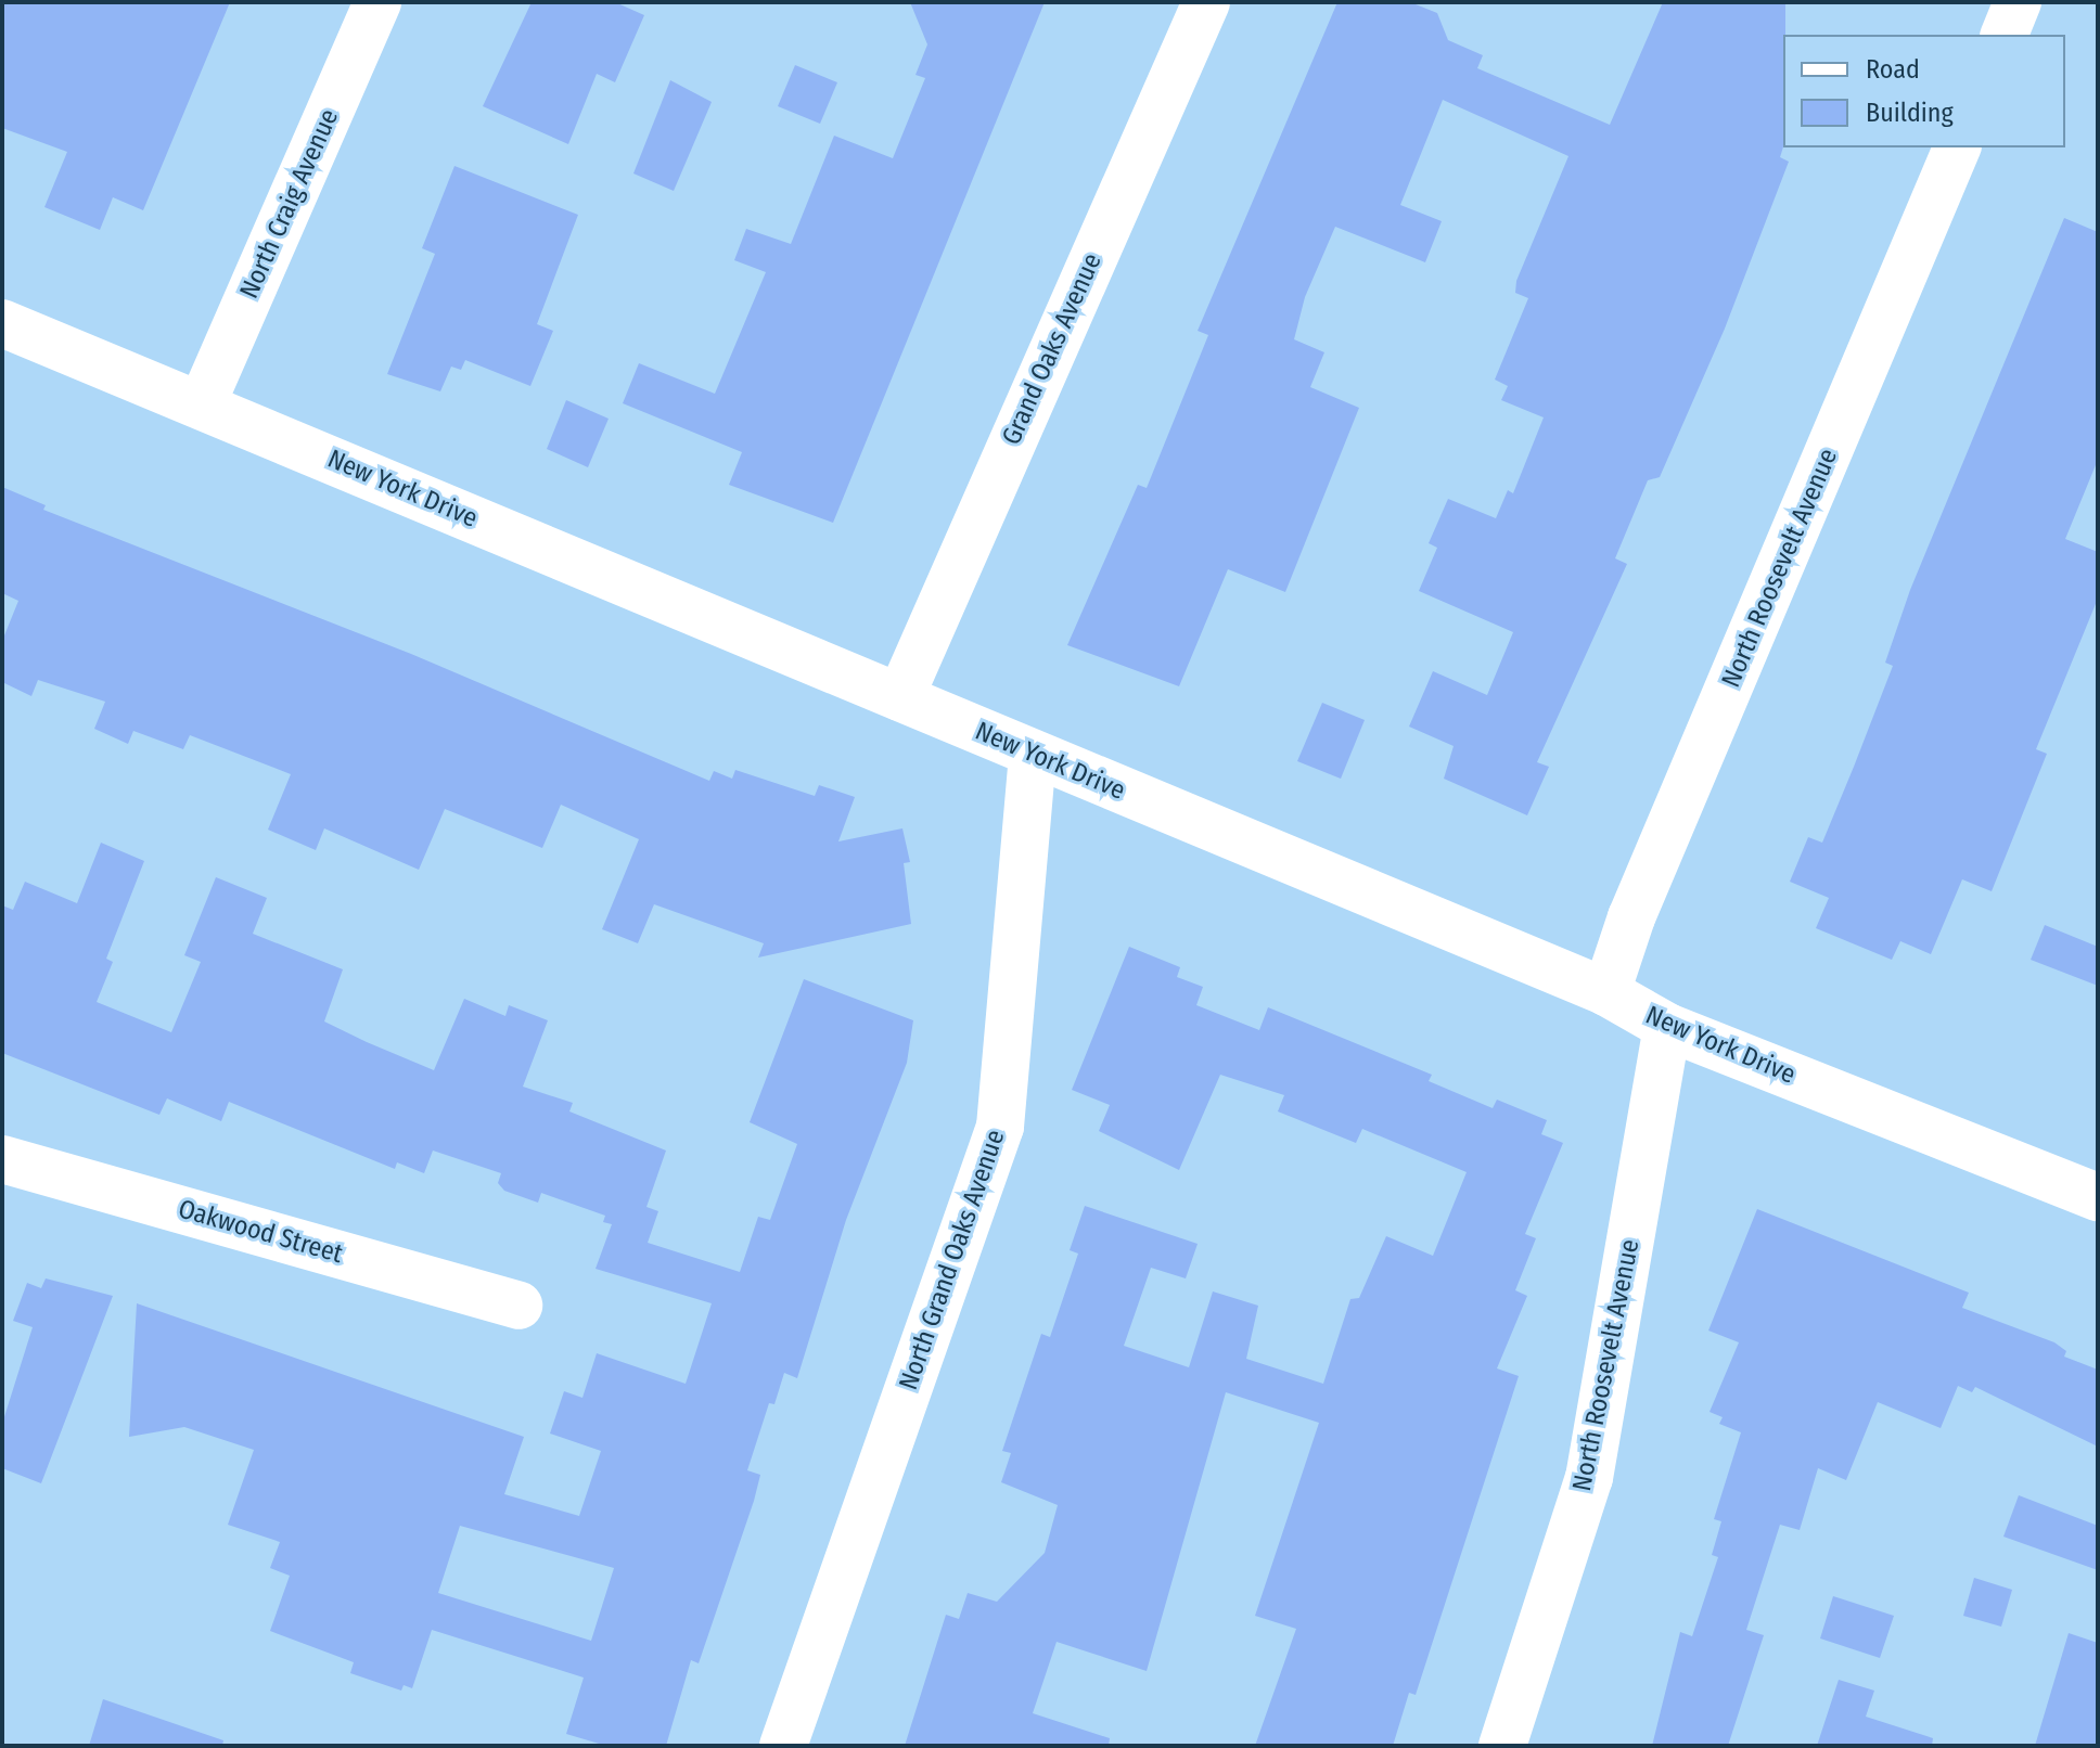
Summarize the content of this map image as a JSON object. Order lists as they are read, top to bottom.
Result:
{
  "streets": {
    "street": [
      "North Craig Avenue",
      "Grand Oaks Avenue",
      "New York Drive",
      "North Roosevelt Avenue",
      "Oakwood Street",
      "North Grand Oaks Avenue"
    ]
  },
  "crossings": [
    ["North Craig Avenue", "New York Drive"],
    ["Grand Oaks Avenue", "New York Drive"],
    ["New York Drive", "North Roosevelt Avenue"],
    ["New York Drive", "North Grand Oaks Avenue"]
  ],
  "legend": ["Road", "Building"]
}
